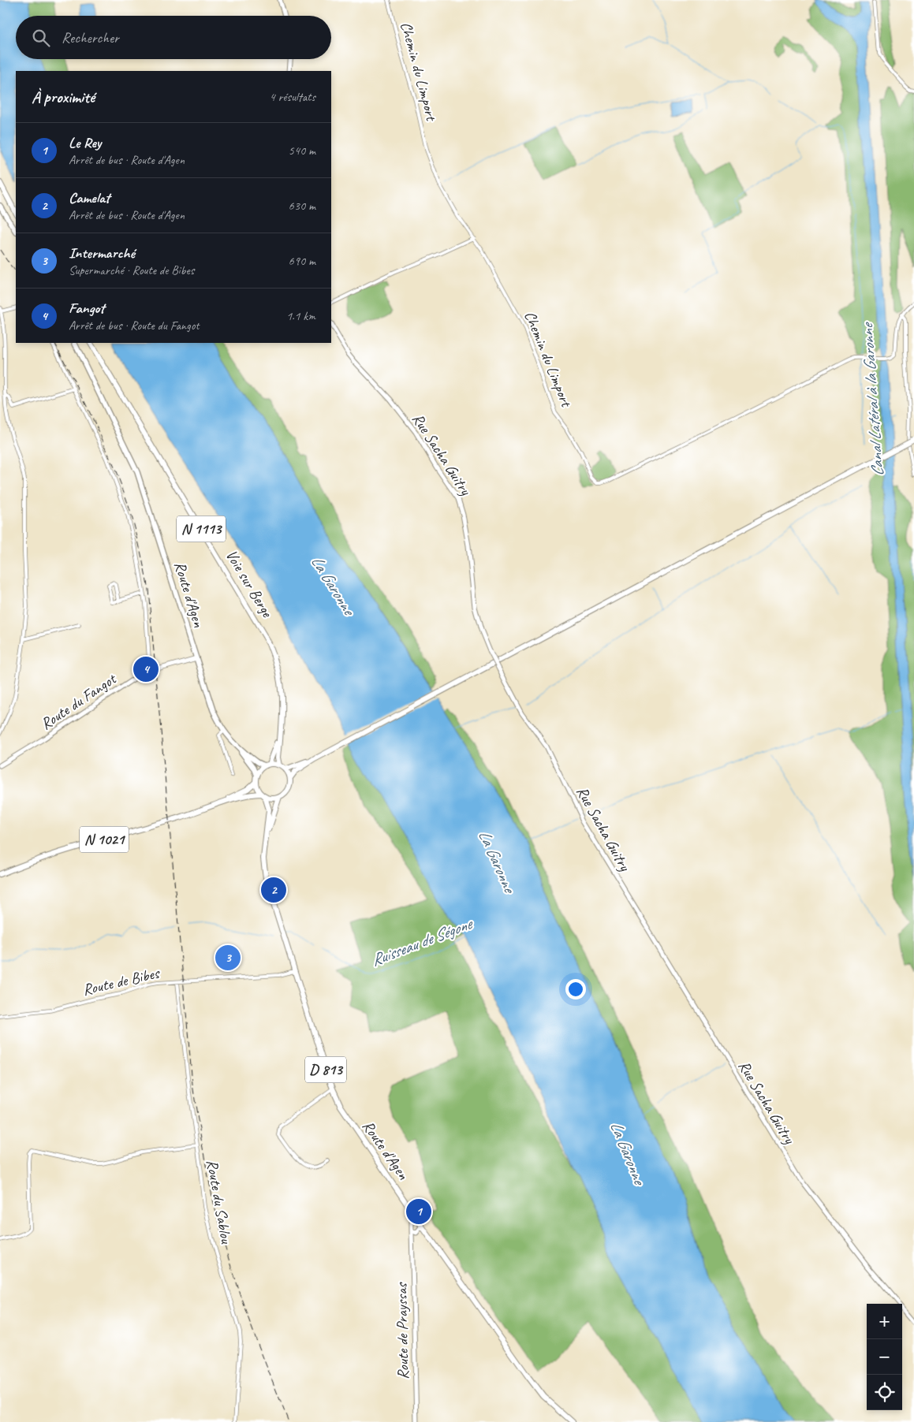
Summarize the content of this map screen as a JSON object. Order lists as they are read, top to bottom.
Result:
{
  "streets": {
    "main road": [
      "N 1113",
      "Voie sur Berge",
      "Route d'Agen",
      "N 1021",
      "D 813"
    ],
    "street": [
      "Chemin du Limport",
      "Rue Sacha Guitry",
      "Route du Fangot",
      "Route de Bibes",
      "Route du Sablou",
      "Route de Prayssas"
    ]
  },
  "crossings": [
    ["N 1113", "Voie sur Berge"],
    ["N 1113", "Route d'Agen"],
    ["N 1113", "N 1021"],
    ["Route d'Agen", "Route du Fangot"],
    ["Route d'Agen", "N 1021"],
    ["Route d'Agen", "Route de Bibes"],
    ["Route de Bibes", "Route du Sablou"]
  ],
  "water": ["Canal Latéral à la Garonne", "La Garonne", "Ruisseau de Ségone"],
  "page": {
    "search": "Rechercher",
    "heading": ["À proximité", "4 résultats"],
    "list": [
      {
        "mark": "1",
        "name": "Le Rey",
        "note": "Arrêt de bus · Route d'Agen",
        "value": "540 m"
      },
      {
        "mark": "2",
        "name": "Camelat",
        "note": "Arrêt de bus · Route d'Agen",
        "value": "630 m"
      },
      {
        "mark": "3",
        "name": "Intermarché",
        "note": "Supermarché · Route de Bibes",
        "value": "690 m"
      },
      {
        "mark": "4",
        "name": "Fangot",
        "note": "Arrêt de bus · Route du Fangot",
        "value": "1.1 km"
      }
    ],
    "pins": [
      "4",
      "2",
      "3",
      "1"
    ],
    "map_buttons": ["+", "−"]
  }
}
